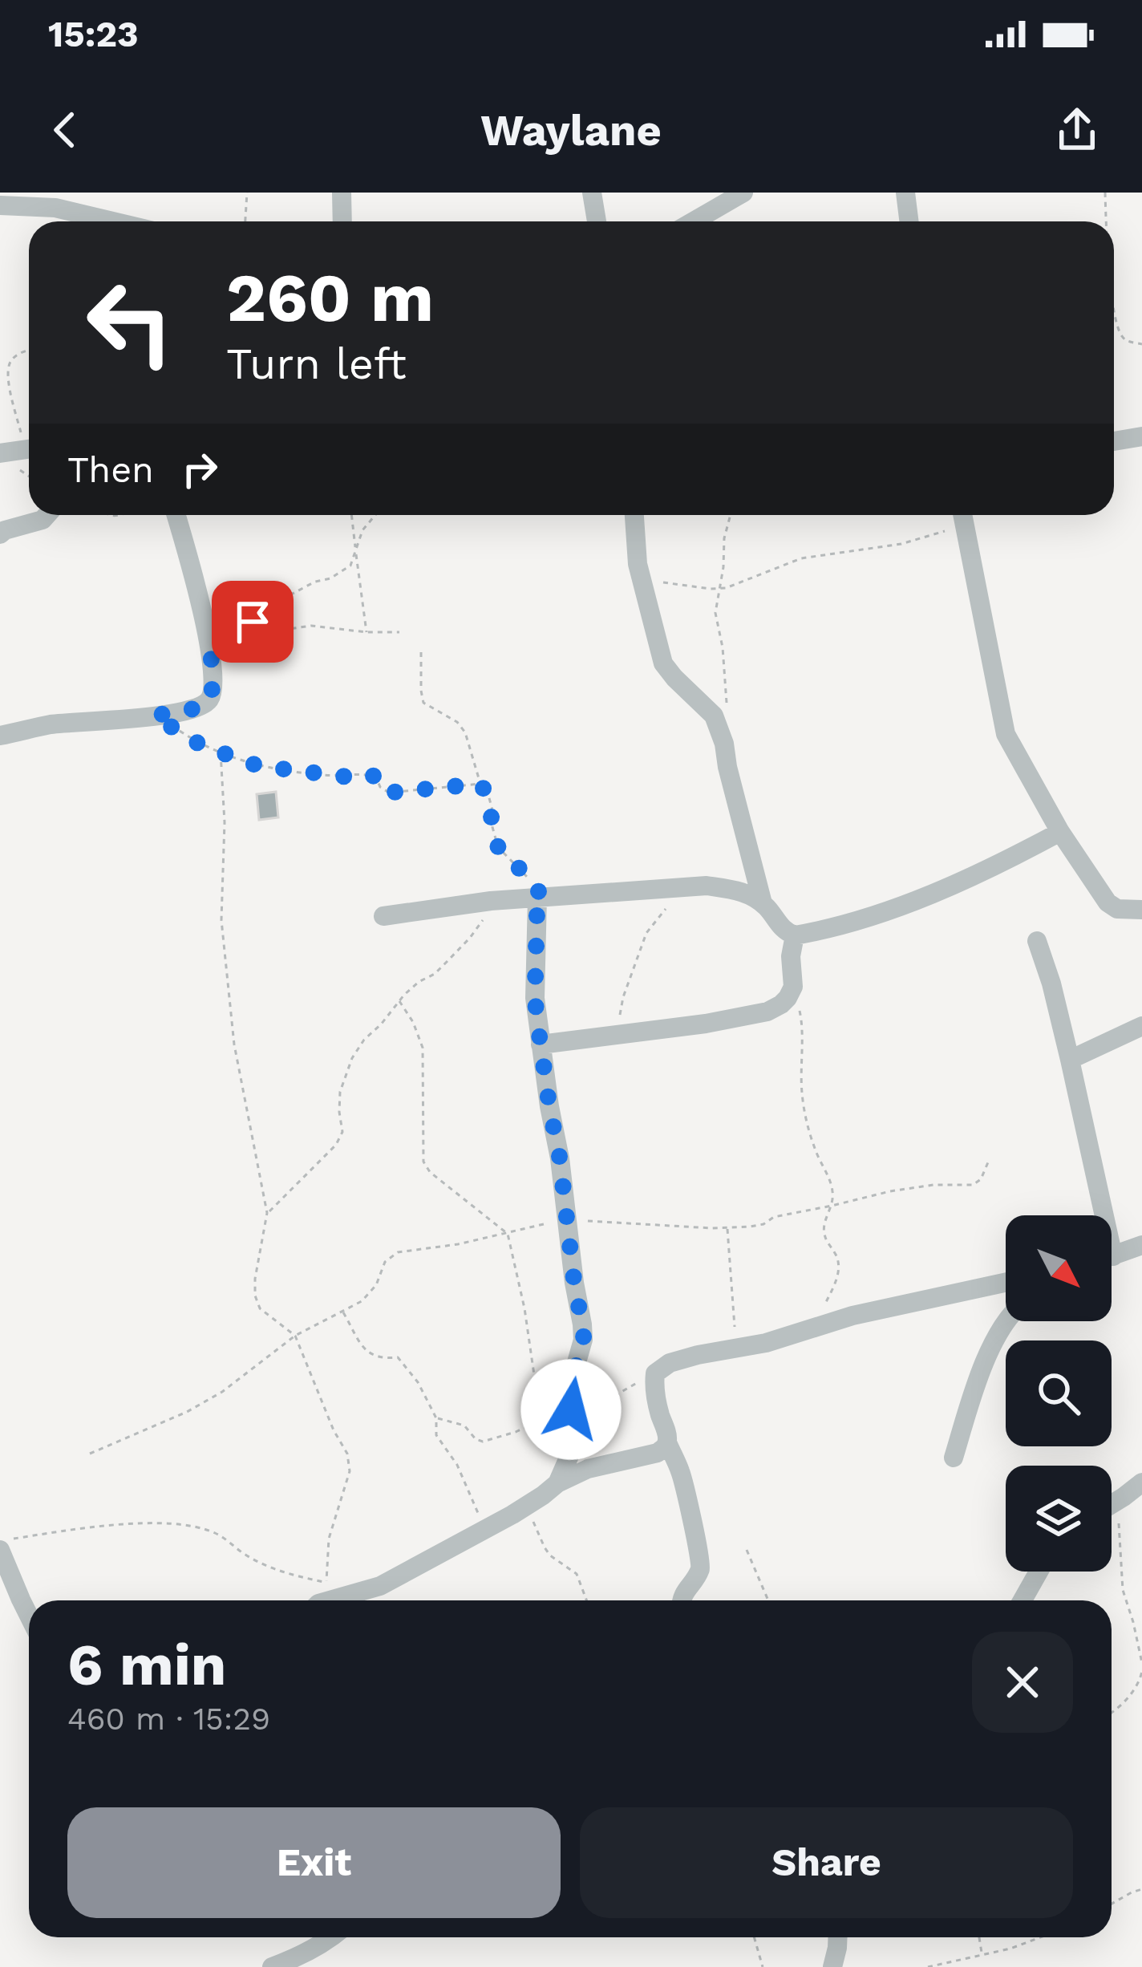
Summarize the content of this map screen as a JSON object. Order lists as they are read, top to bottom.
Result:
{
  "north": "bottom right",
  "page": {
    "status": "15:23",
    "header": "Waylane",
    "turn": ["260 m", "Turn left"],
    "then": "Then",
    "heading": ["6 min", "460 m · 15:29"],
    "buttons": ["Exit", "Share"]
  }
}
